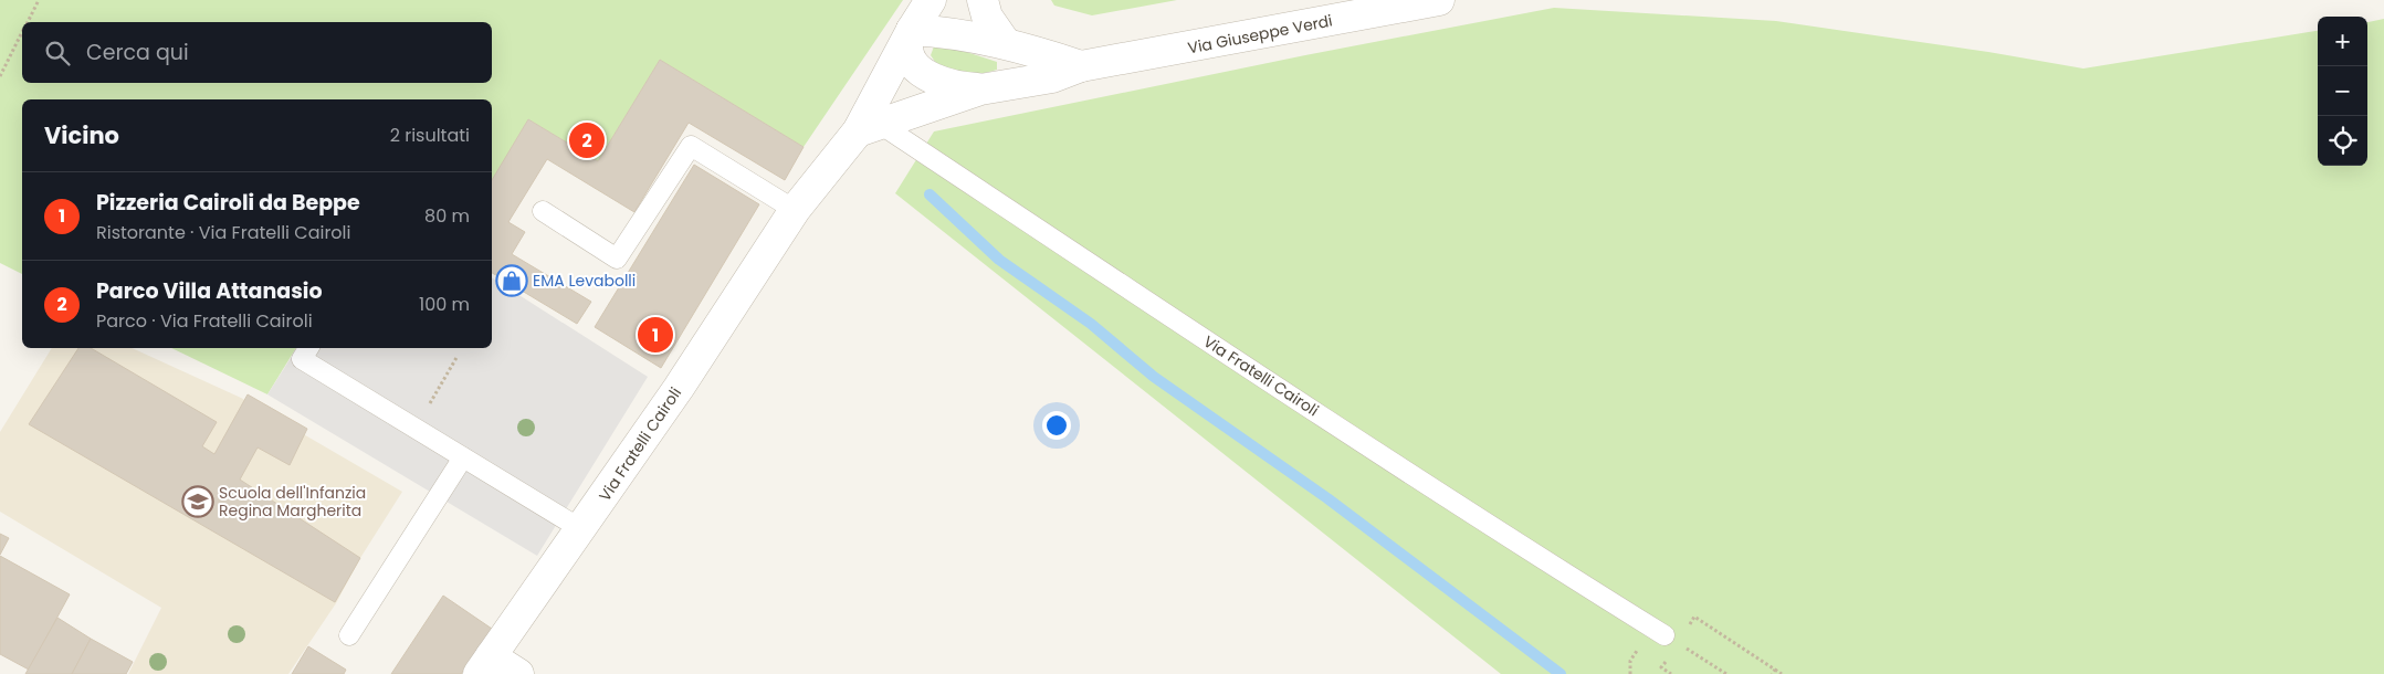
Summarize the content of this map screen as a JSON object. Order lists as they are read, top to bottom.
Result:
{
  "streets": {
    "street": ["Via Giuseppe Verdi", "Via Fratelli Cairoli"]
  },
  "crossings": [
    ["Via Giuseppe Verdi", "Via Fratelli Cairoli"]
  ],
  "places": {
    "shop": ["EMA Levabolli"],
    "school or university": ["Scuola dell'Infanzia Regina Margherita"]
  },
  "page": {
    "map_buttons": ["+", "−"],
    "search": "Cerca qui",
    "heading": ["Vicino", "2 risultati"],
    "pins": ["2", "1"],
    "list": [
      {
        "mark": "1",
        "name": "Pizzeria Cairoli da Beppe",
        "note": "Ristorante · Via Fratelli Cairoli",
        "value": "80 m"
      },
      {
        "mark": "2",
        "name": "Parco Villa Attanasio",
        "note": "Parco · Via Fratelli Cairoli",
        "value": "100 m"
      }
    ]
  }
}
